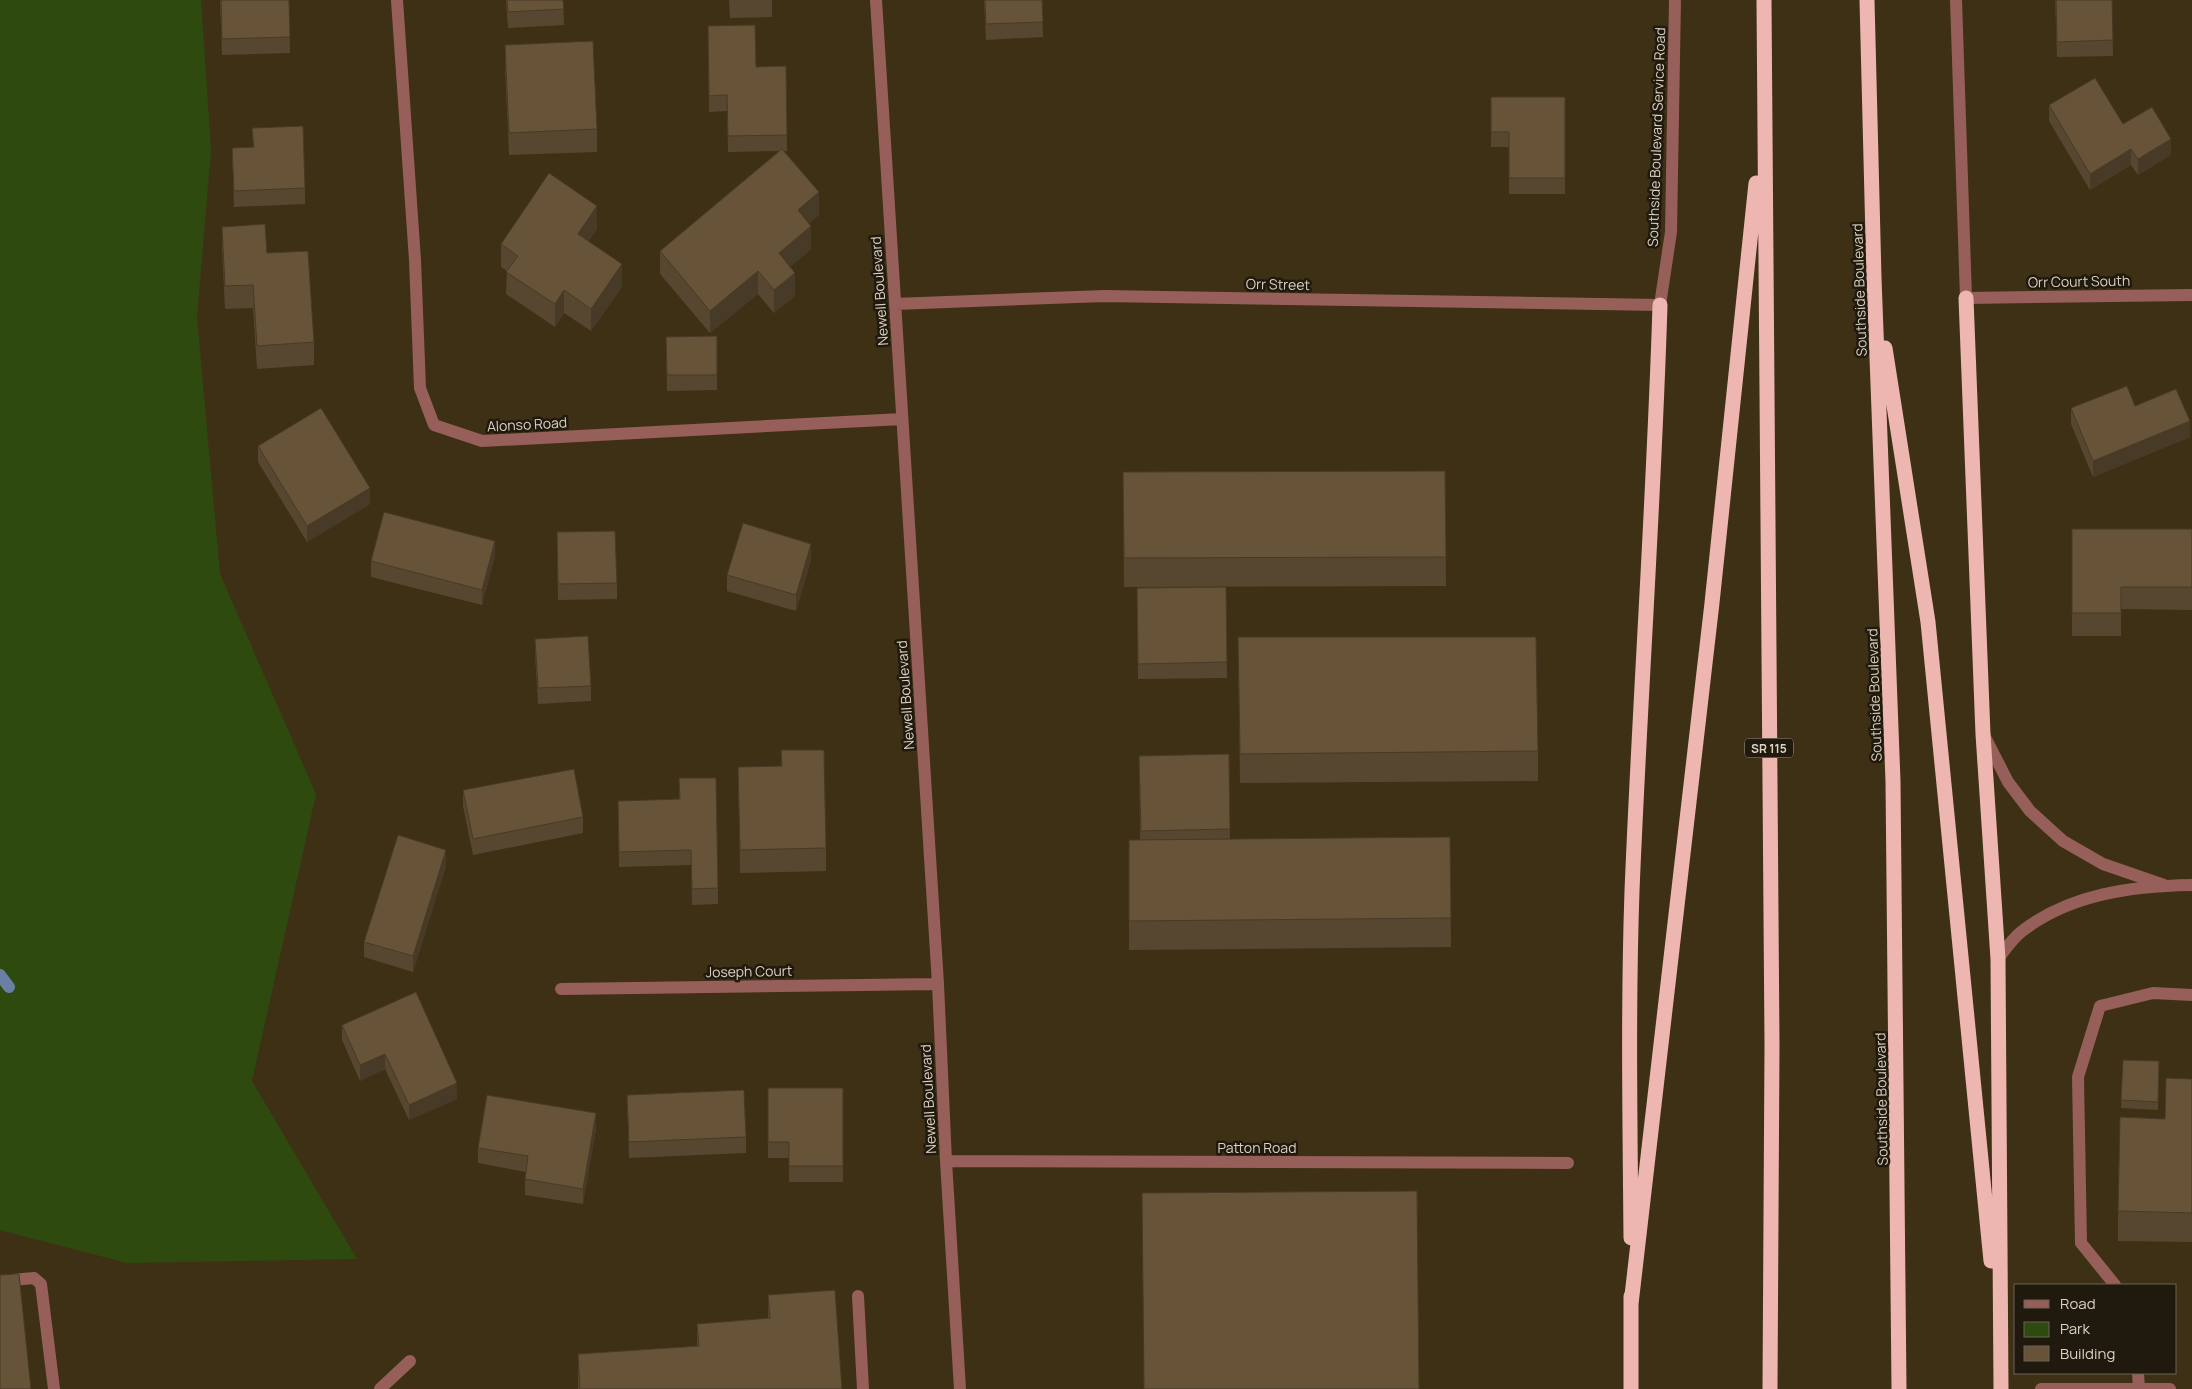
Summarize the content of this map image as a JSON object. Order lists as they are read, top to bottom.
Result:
{
  "streets": {
    "highway": ["Southside Boulevard", "SR 115"],
    "street": [
      "Southside Boulevard Service Road",
      "Orr Court South",
      "Orr Street",
      "Newell Boulevard",
      "Alonso Road",
      "Joseph Court",
      "Patton Road"
    ]
  },
  "crossings": [
    ["Southside Boulevard Service Road", "Orr Street"],
    ["Orr Street", "Newell Boulevard"],
    ["Newell Boulevard", "Alonso Road"],
    ["Newell Boulevard", "Joseph Court"],
    ["Newell Boulevard", "Patton Road"]
  ],
  "legend": ["Road", "Park", "Building"]
}
